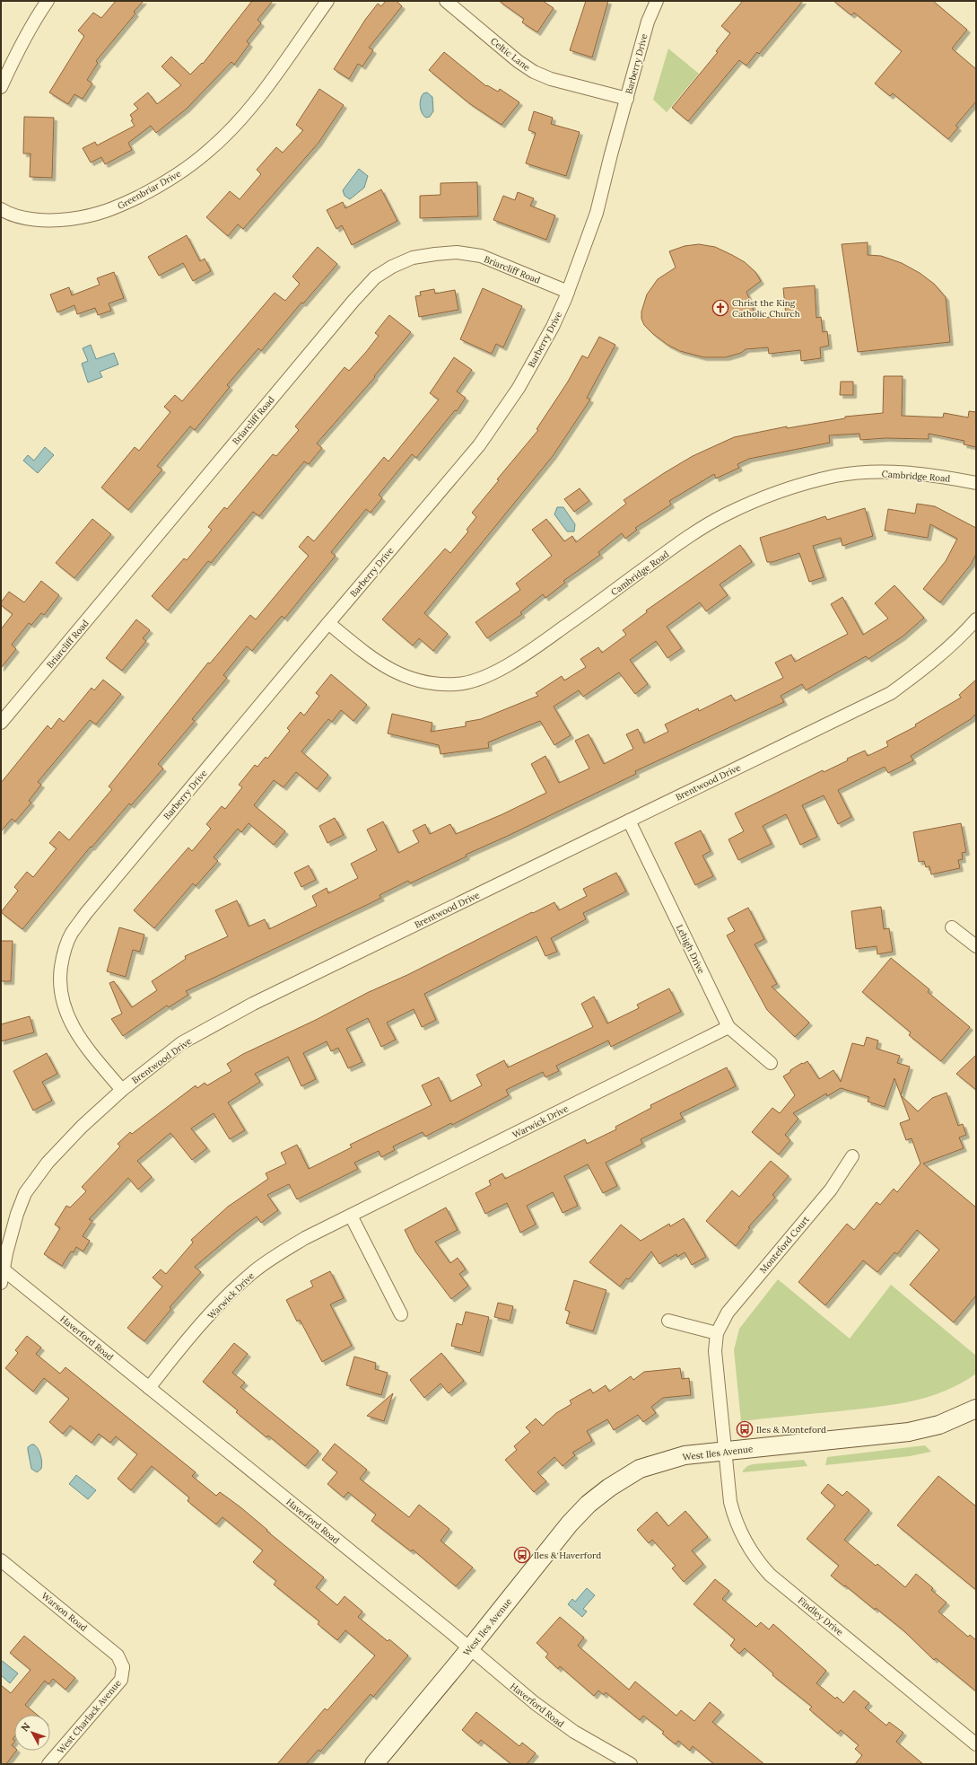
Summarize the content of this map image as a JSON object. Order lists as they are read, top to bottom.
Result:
{
  "streets": {
    "street": [
      "Celtic Lane",
      "Barberry Drive",
      "Greenbriar Drive",
      "Briarcliff Road",
      "Cambridge Road",
      "Brentwood Drive",
      "Lehigh Drive",
      "Warwick Drive",
      "Monteford Court",
      "Haverford Road",
      "West Iles Avenue",
      "Warson Road",
      "Findley Drive",
      "West Charlack Avenue"
    ]
  },
  "crossings": [
    ["Celtic Lane", "Barberry Drive"],
    ["Barberry Drive", "Briarcliff Road"],
    ["Barberry Drive", "Cambridge Road"],
    ["Barberry Drive", "Brentwood Drive"],
    ["Brentwood Drive", "Lehigh Drive"],
    ["Brentwood Drive", "Haverford Road"],
    ["Lehigh Drive", "Warwick Drive"],
    ["Warwick Drive", "Haverford Road"],
    ["Monteford Court", "West Iles Avenue"],
    ["Monteford Court", "Findley Drive"],
    ["Haverford Road", "West Iles Avenue"],
    ["West Iles Avenue", "Findley Drive"],
    ["Warson Road", "West Charlack Avenue"]
  ],
  "places": {
    "church": ["Christ the King Catholic Church"],
    "bus stop": ["Iles & Monteford", "Iles & Haverford"]
  },
  "north": "top left"
}
